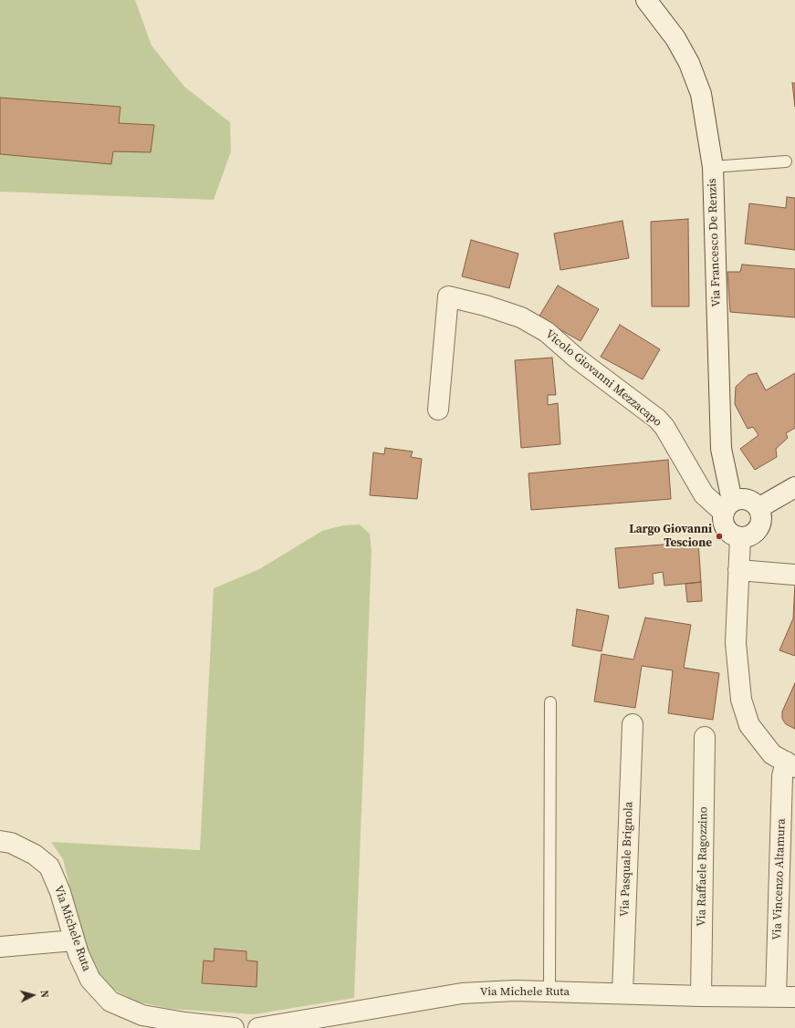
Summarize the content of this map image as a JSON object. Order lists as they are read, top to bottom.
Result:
{
  "streets": {
    "street": [
      "Via Francesco De Renzis",
      "Vicolo Giovanni Mezzacapo",
      "Via Pasquale Brignola",
      "Via Raffaele Ragozzino",
      "Via Vincenzo Altamura",
      "Via Michele Ruta"
    ]
  },
  "crossings": [
    ["Via Francesco De Renzis", "Vicolo Giovanni Mezzacapo"],
    ["Via Pasquale Brignola", "Via Michele Ruta"],
    ["Via Raffaele Ragozzino", "Via Michele Ruta"],
    ["Via Vincenzo Altamura", "Via Michele Ruta"]
  ],
  "places": ["Largo Giovanni Tescione"],
  "north": "right"
}
